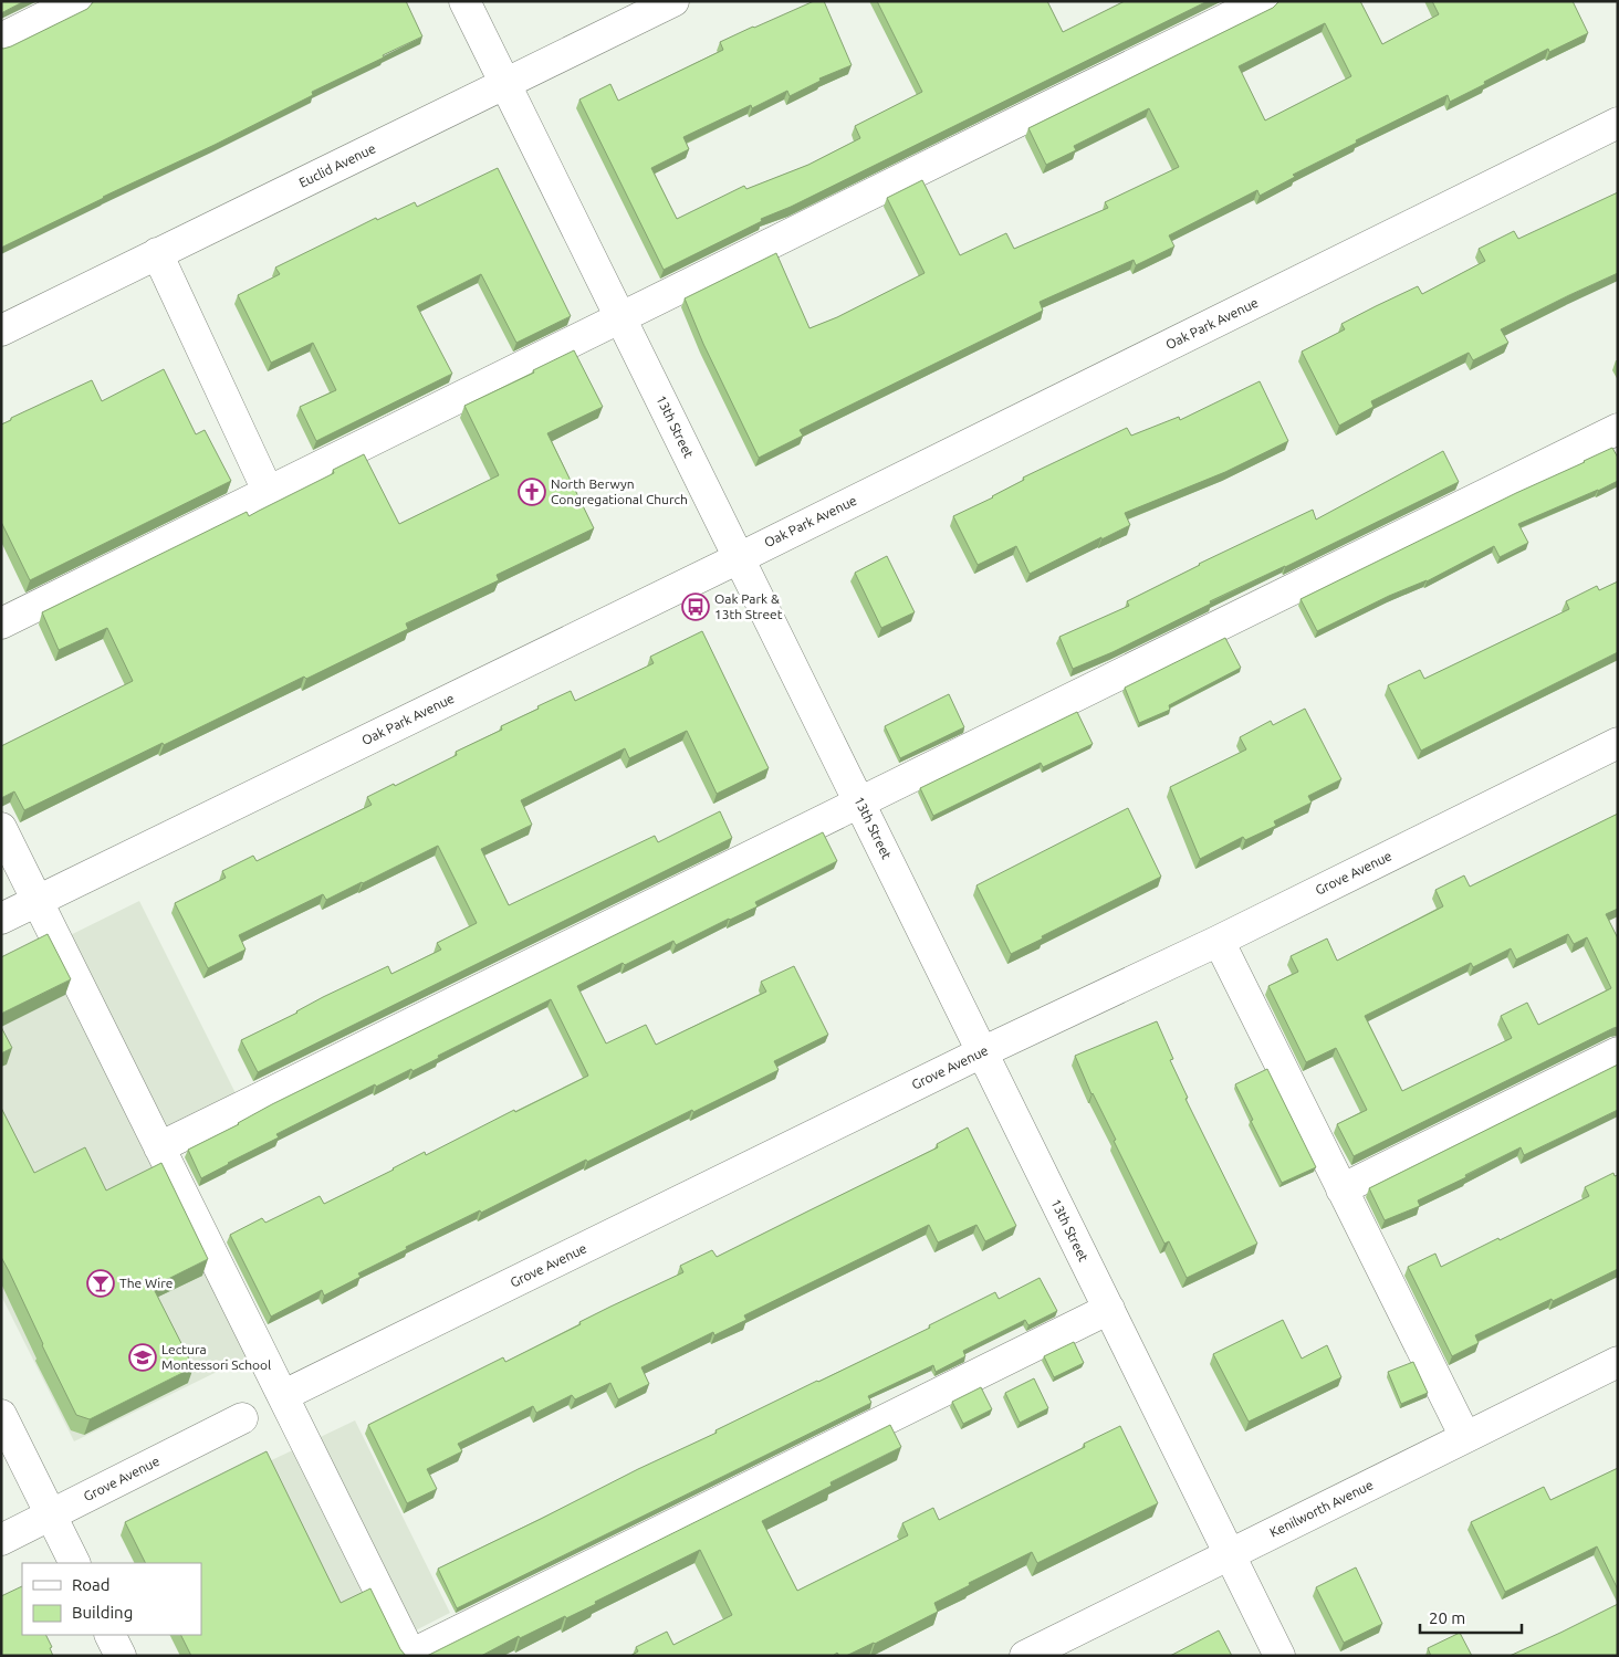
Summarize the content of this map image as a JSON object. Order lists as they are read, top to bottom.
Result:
{
  "streets": {
    "street": [
      "Euclid Avenue",
      "Oak Park Avenue",
      "13th Street",
      "Grove Avenue",
      "Kenilworth Avenue"
    ]
  },
  "crossings": [
    ["Euclid Avenue", "13th Street"],
    ["Oak Park Avenue", "13th Street"],
    ["13th Street", "Grove Avenue"],
    ["13th Street", "Kenilworth Avenue"]
  ],
  "places": {
    "church": ["North Berwyn Congregational Church"],
    "bus stop": ["Oak Park & 13th Street"],
    "bar": ["The Wire"],
    "school or university": ["Lectura Montessori School"]
  },
  "legend": ["Road", "Building"],
  "scale_bar": "20 m"
}
